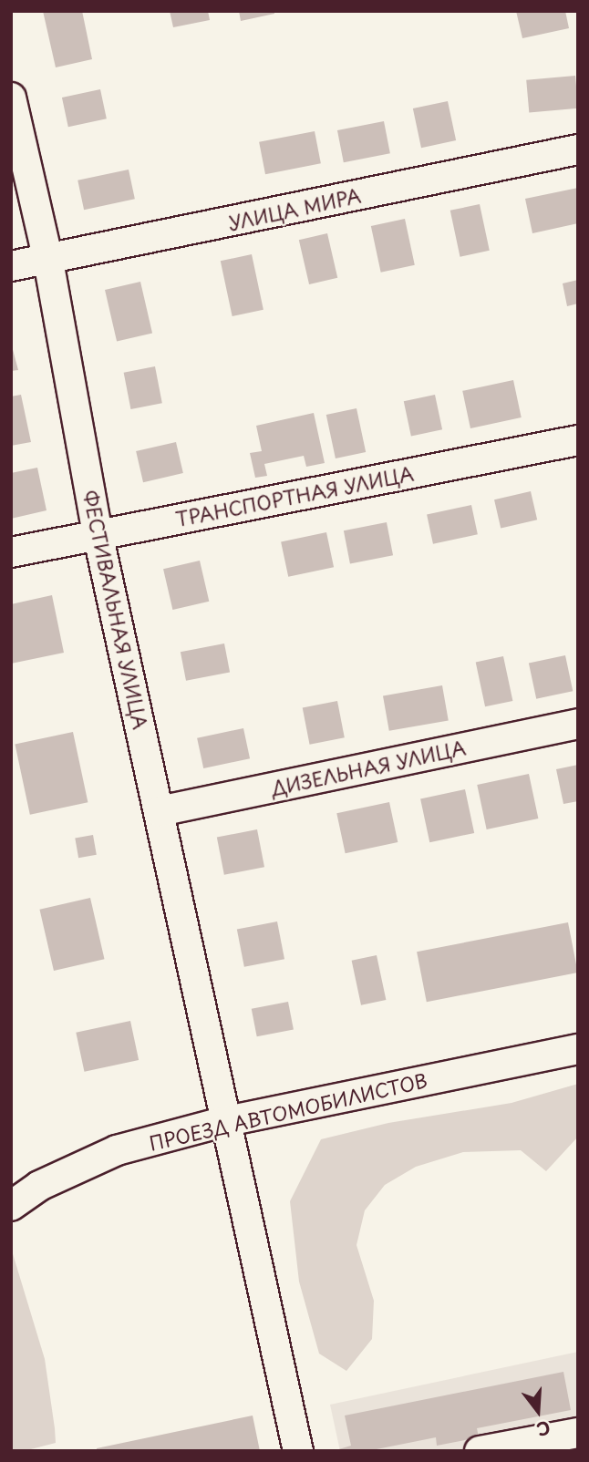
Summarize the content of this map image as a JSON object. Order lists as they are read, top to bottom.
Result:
{
  "streets": {
    "street": [
      "УЛИЦА МИРА",
      "ТРАНСПОРТНАЯ УЛИЦА",
      "ФЕСТИВАЛЬНАЯ УЛИЦА",
      "ДИЗЕЛЬНАЯ УЛИЦА",
      "ПРОЕЗД АВТОМОБИЛИСТОВ"
    ]
  },
  "crossings": [
    ["УЛИЦА МИРА", "ФЕСТИВАЛЬНАЯ УЛИЦА"],
    ["ТРАНСПОРТНАЯ УЛИЦА", "ФЕСТИВАЛЬНАЯ УЛИЦА"],
    ["ФЕСТИВАЛЬНАЯ УЛИЦА", "ДИЗЕЛЬНАЯ УЛИЦА"],
    ["ФЕСТИВАЛЬНАЯ УЛИЦА", "ПРОЕЗД АВТОМОБИЛИСТОВ"]
  ],
  "north": "bottom"
}
